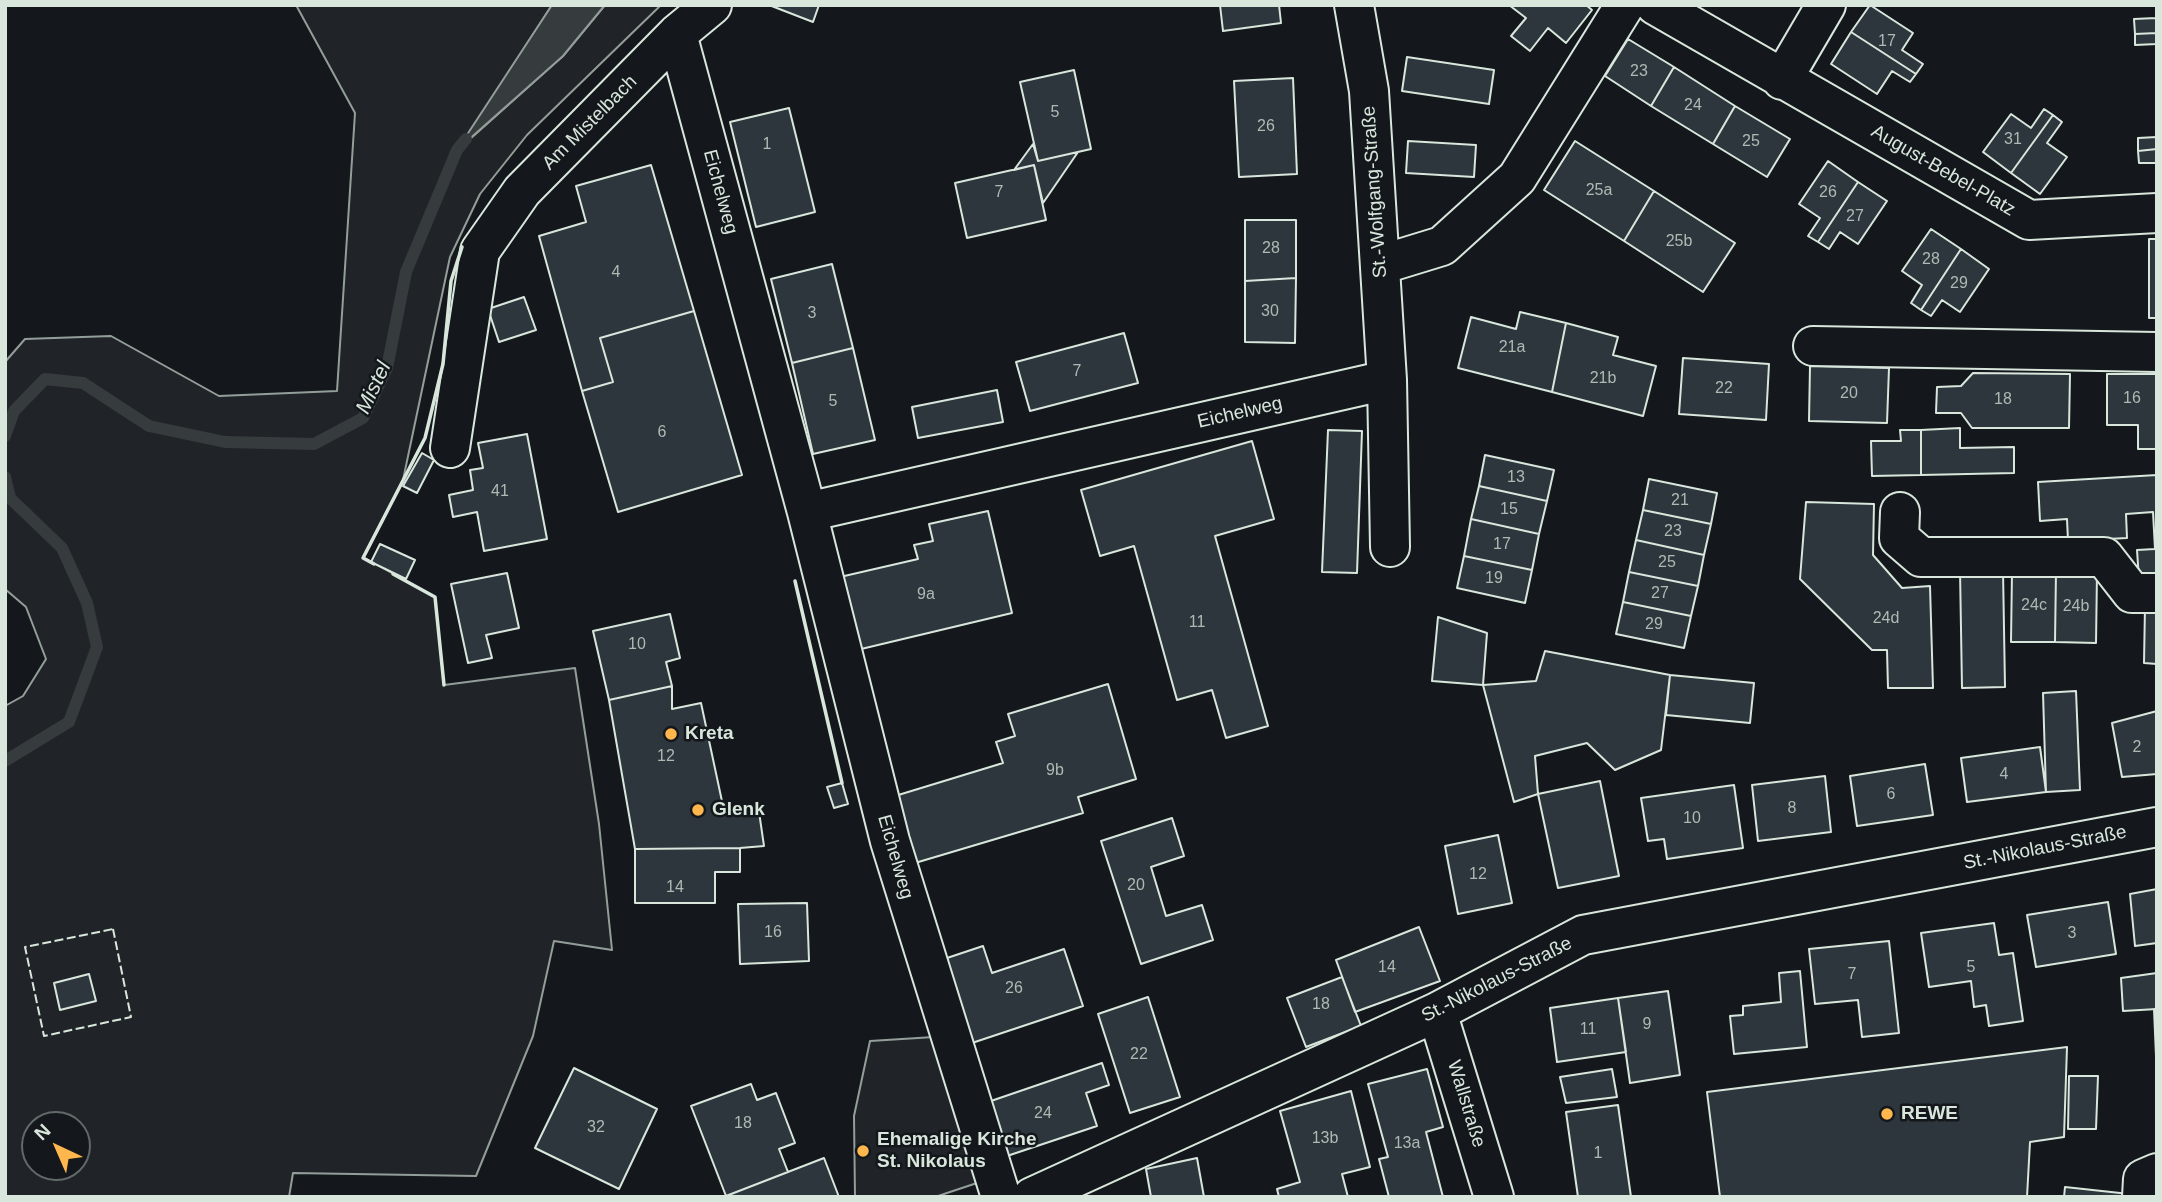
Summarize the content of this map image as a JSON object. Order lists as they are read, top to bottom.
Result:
{
  "streets": {
    "street": [
      "Am Mistelbach",
      "August-Bebel-Platz",
      "Eichelweg",
      "St.-Wolfgang-Straße",
      "St.-Nikolaus-Straße",
      "Wallstraße"
    ]
  },
  "crossings": [
    ["Am Mistelbach", "Eichelweg"],
    ["Eichelweg", "St.-Wolfgang-Straße"],
    ["St.-Nikolaus-Straße", "Wallstraße"]
  ],
  "water": ["Mistel"],
  "places": [
    "Kreta",
    "Glenk",
    "REWE",
    "Ehemalige Kirche St. Nikolaus"
  ],
  "house_numbers": [
    "17",
    "23",
    "24",
    "5",
    "26",
    "31",
    "25",
    "1",
    "25a",
    "7",
    "26",
    "27",
    "25b",
    "28",
    "28",
    "4",
    "29",
    "30",
    "3",
    "21a",
    "7",
    "21b",
    "22",
    "20",
    "16",
    "18",
    "5",
    "6",
    "13",
    "41",
    "21",
    "15",
    "23",
    "17",
    "25",
    "19",
    "27",
    "9a",
    "24c",
    "24b",
    "24d",
    "11",
    "29",
    "10",
    "2",
    "12",
    "9b",
    "4",
    "6",
    "8",
    "10",
    "12",
    "20",
    "14",
    "16",
    "3",
    "14",
    "5",
    "7",
    "26",
    "18",
    "9",
    "11",
    "22",
    "24",
    "18",
    "32",
    "13b",
    "13a",
    "1"
  ],
  "north": "top left"
}
